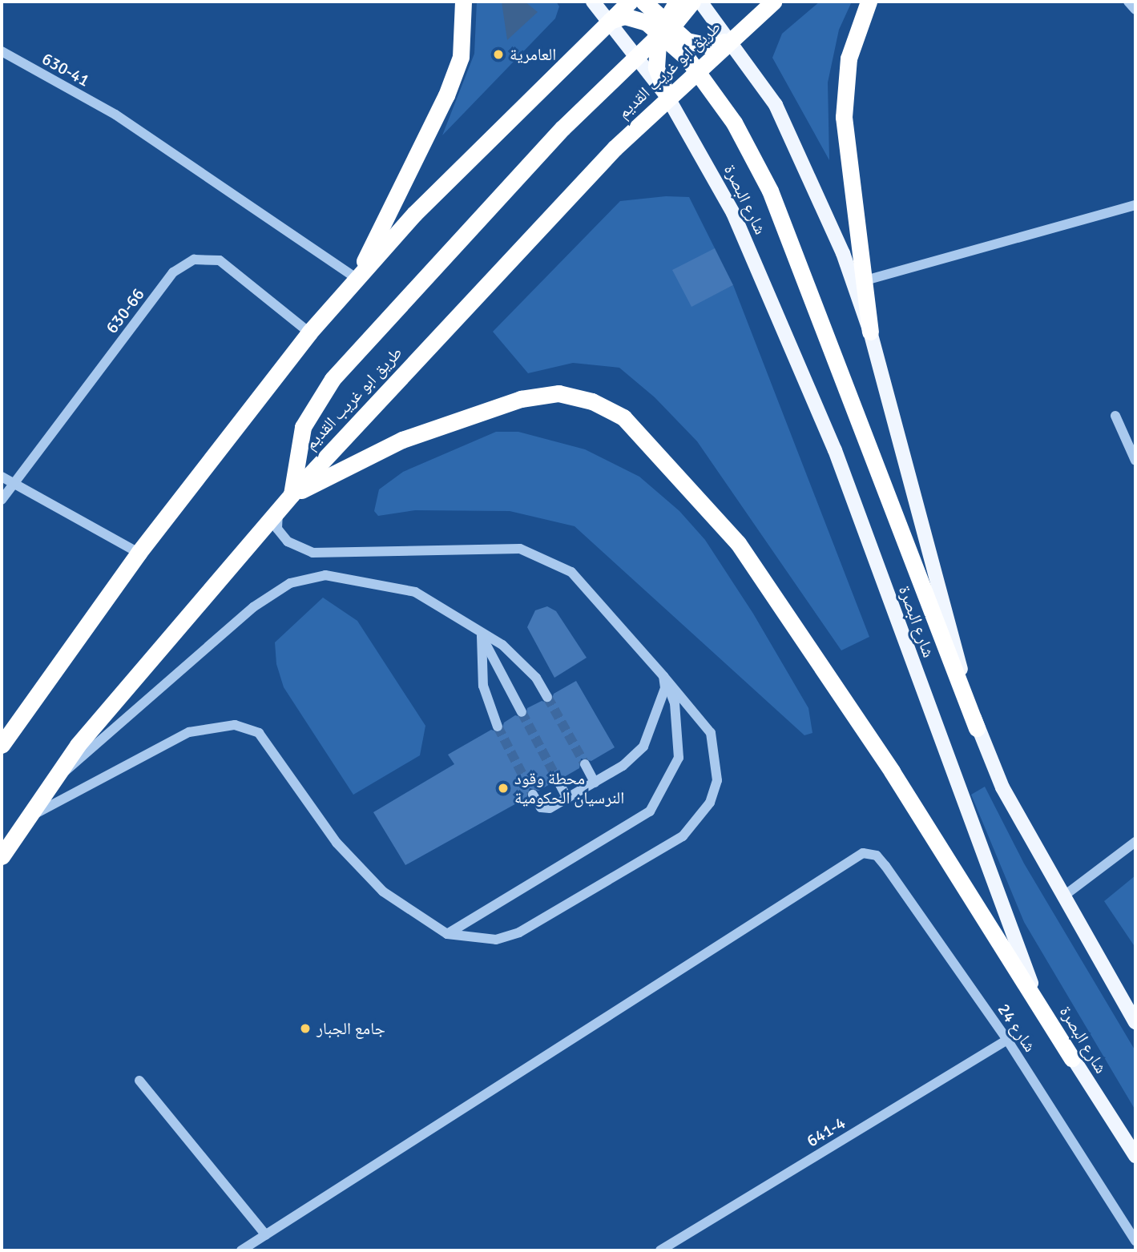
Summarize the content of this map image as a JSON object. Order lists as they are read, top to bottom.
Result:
{
  "streets": {
    "highway": ["طريق ابو غريب القديم"],
    "main road": ["شارع البصرة"],
    "street": [
      "630-41",
      "630-66",
      "شارع 24",
      "641-4"
    ]
  },
  "crossings": [
    ["طريق ابو غريب القديم", "شارع البصرة"],
    ["شارع 24", "641-4"]
  ],
  "places": ["العامرية", "محطة وقود النرسيان الحكومية", "جامع الجبار"]
}
